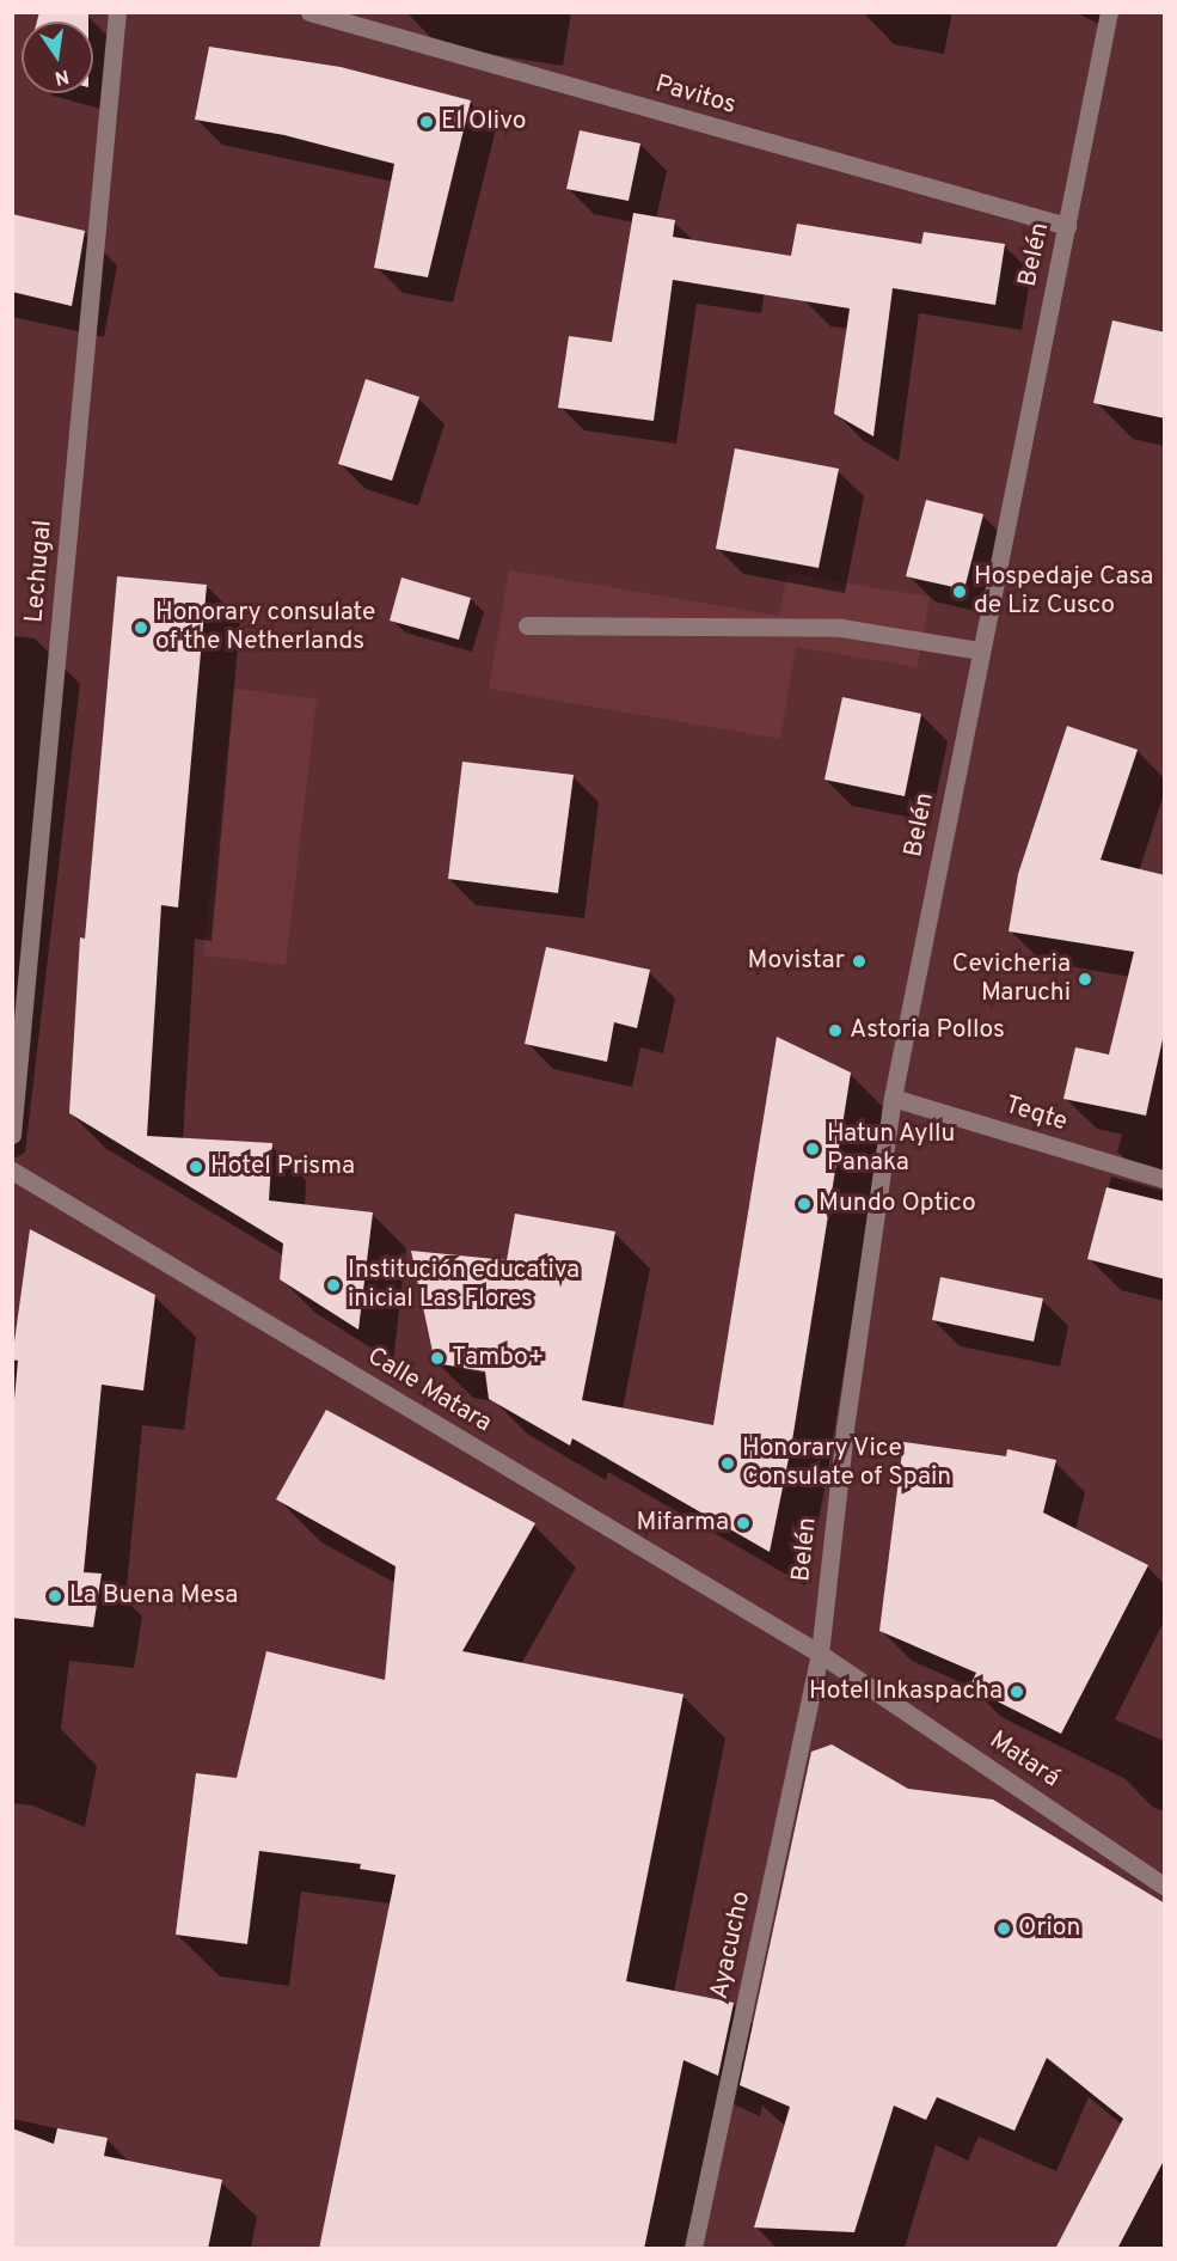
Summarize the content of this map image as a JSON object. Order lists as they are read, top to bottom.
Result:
{
  "streets": {
    "street": [
      "Pavitos",
      "Belén",
      "Lechugal",
      "Teqte",
      "Calle Matara",
      "Matará",
      "Ayacucho"
    ]
  },
  "crossings": [
    ["Pavitos", "Belén"],
    ["Belén", "Teqte"],
    ["Belén", "Calle Matara"],
    ["Belén", "Matará"],
    ["Belén", "Ayacucho"],
    ["Calle Matara", "Matará"],
    ["Calle Matara", "Ayacucho"],
    ["Matará", "Ayacucho"]
  ],
  "places": [
    "El Olivo",
    "Hospedaje Casa de Liz Cusco",
    "Honorary consulate of the Netherlands",
    "Movistar",
    "Cevicheria Maruchi",
    "Astoria Pollos",
    "Hatun Ayllu Panaka",
    "Hotel Prisma",
    "Mundo Optico",
    "Institución educativa inicial Las Flores",
    "Tambo+",
    "Honorary Vice Consulate of Spain",
    "Mifarma",
    "La Buena Mesa",
    "Hotel Inkaspacha",
    "Orion"
  ],
  "north": "bottom"
}
